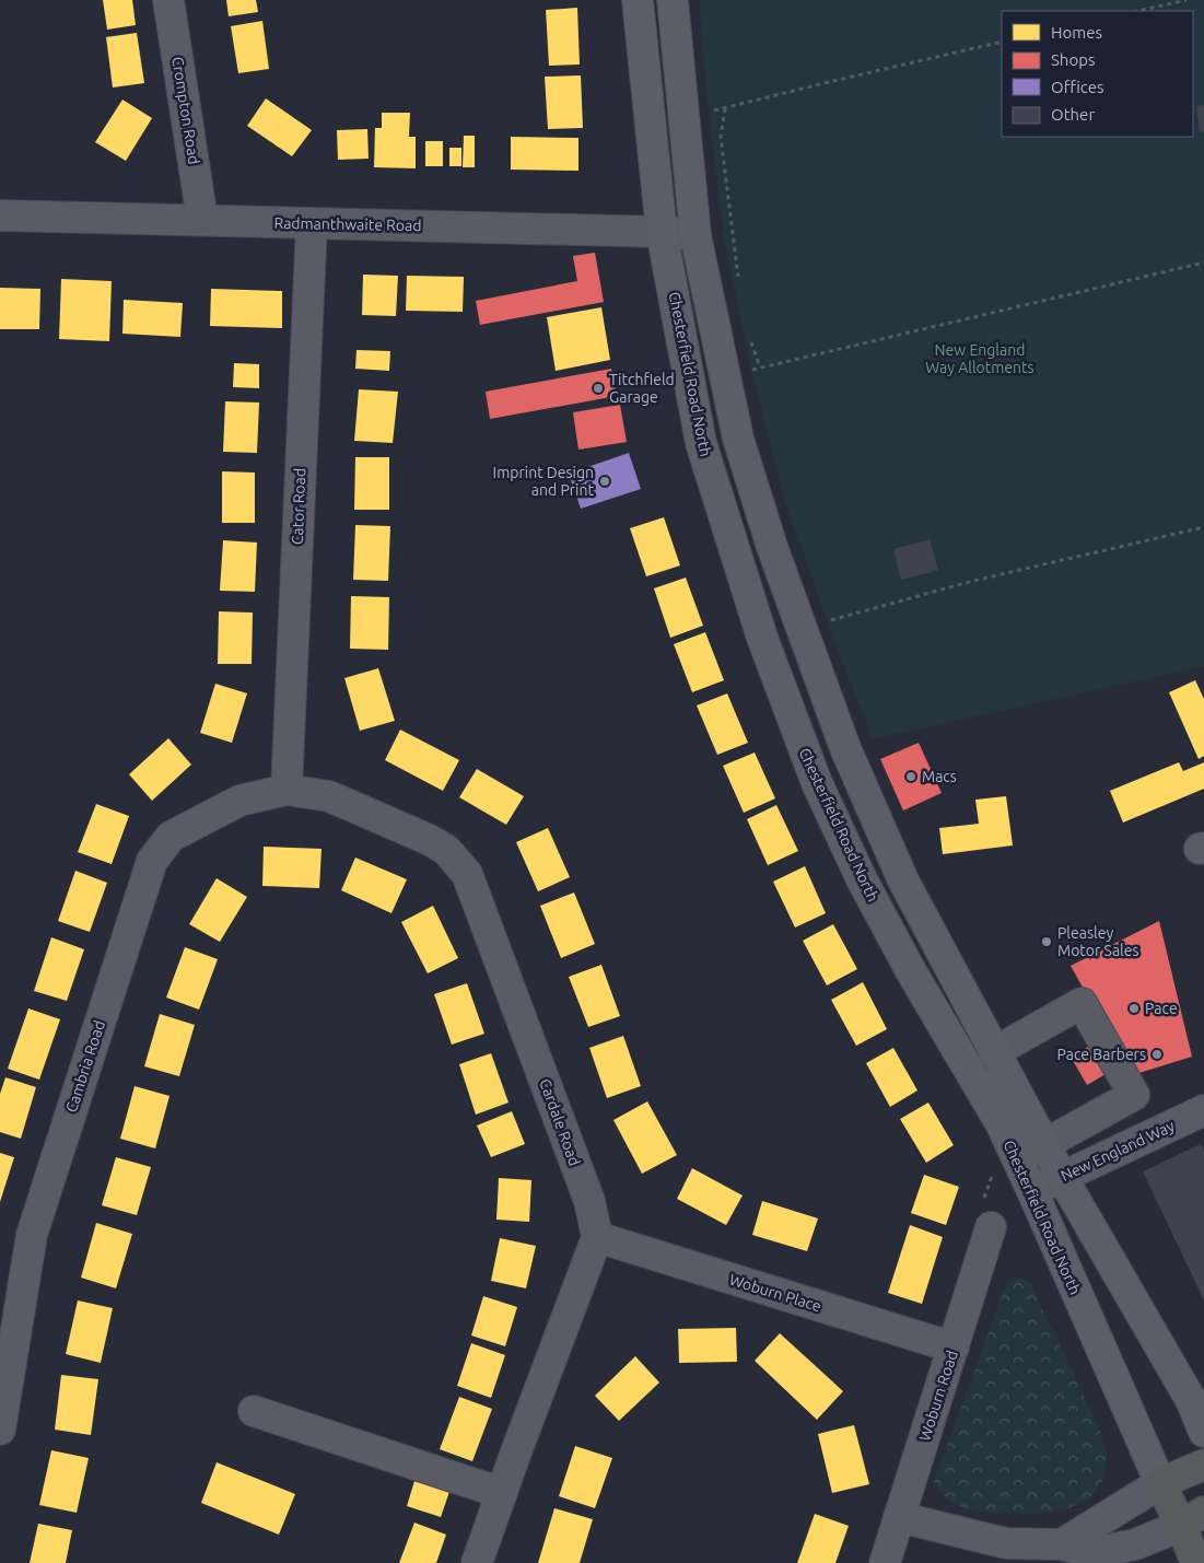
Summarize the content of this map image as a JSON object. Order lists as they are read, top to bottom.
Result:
{
  "streets": {
    "highway": ["Chesterfield Road North"],
    "street": [
      "Crompton Road",
      "Radmanthwaite Road",
      "Cator Road",
      "Cambria Road",
      "Cardale Road",
      "New England Way",
      "Woburn Place",
      "Woburn Road"
    ]
  },
  "crossings": [
    ["Crompton Road", "Radmanthwaite Road"],
    ["Radmanthwaite Road", "Chesterfield Road North"],
    ["Radmanthwaite Road", "Cator Road"],
    ["Chesterfield Road North", "New England Way"],
    ["Cator Road", "Cambria Road"],
    ["Cator Road", "Cardale Road"],
    ["Cambria Road", "Cardale Road"],
    ["Cardale Road", "Woburn Place"],
    ["Woburn Place", "Woburn Road"]
  ],
  "parks": ["New England Way Allotments"],
  "places": [
    "Titchfield Garage",
    "Imprint Design and Print",
    "Macs",
    "Pleasley Motor Sales",
    "Pace",
    "Pace Barbers"
  ],
  "legend": [
    "Homes",
    "Shops",
    "Offices",
    "Other"
  ]
}
